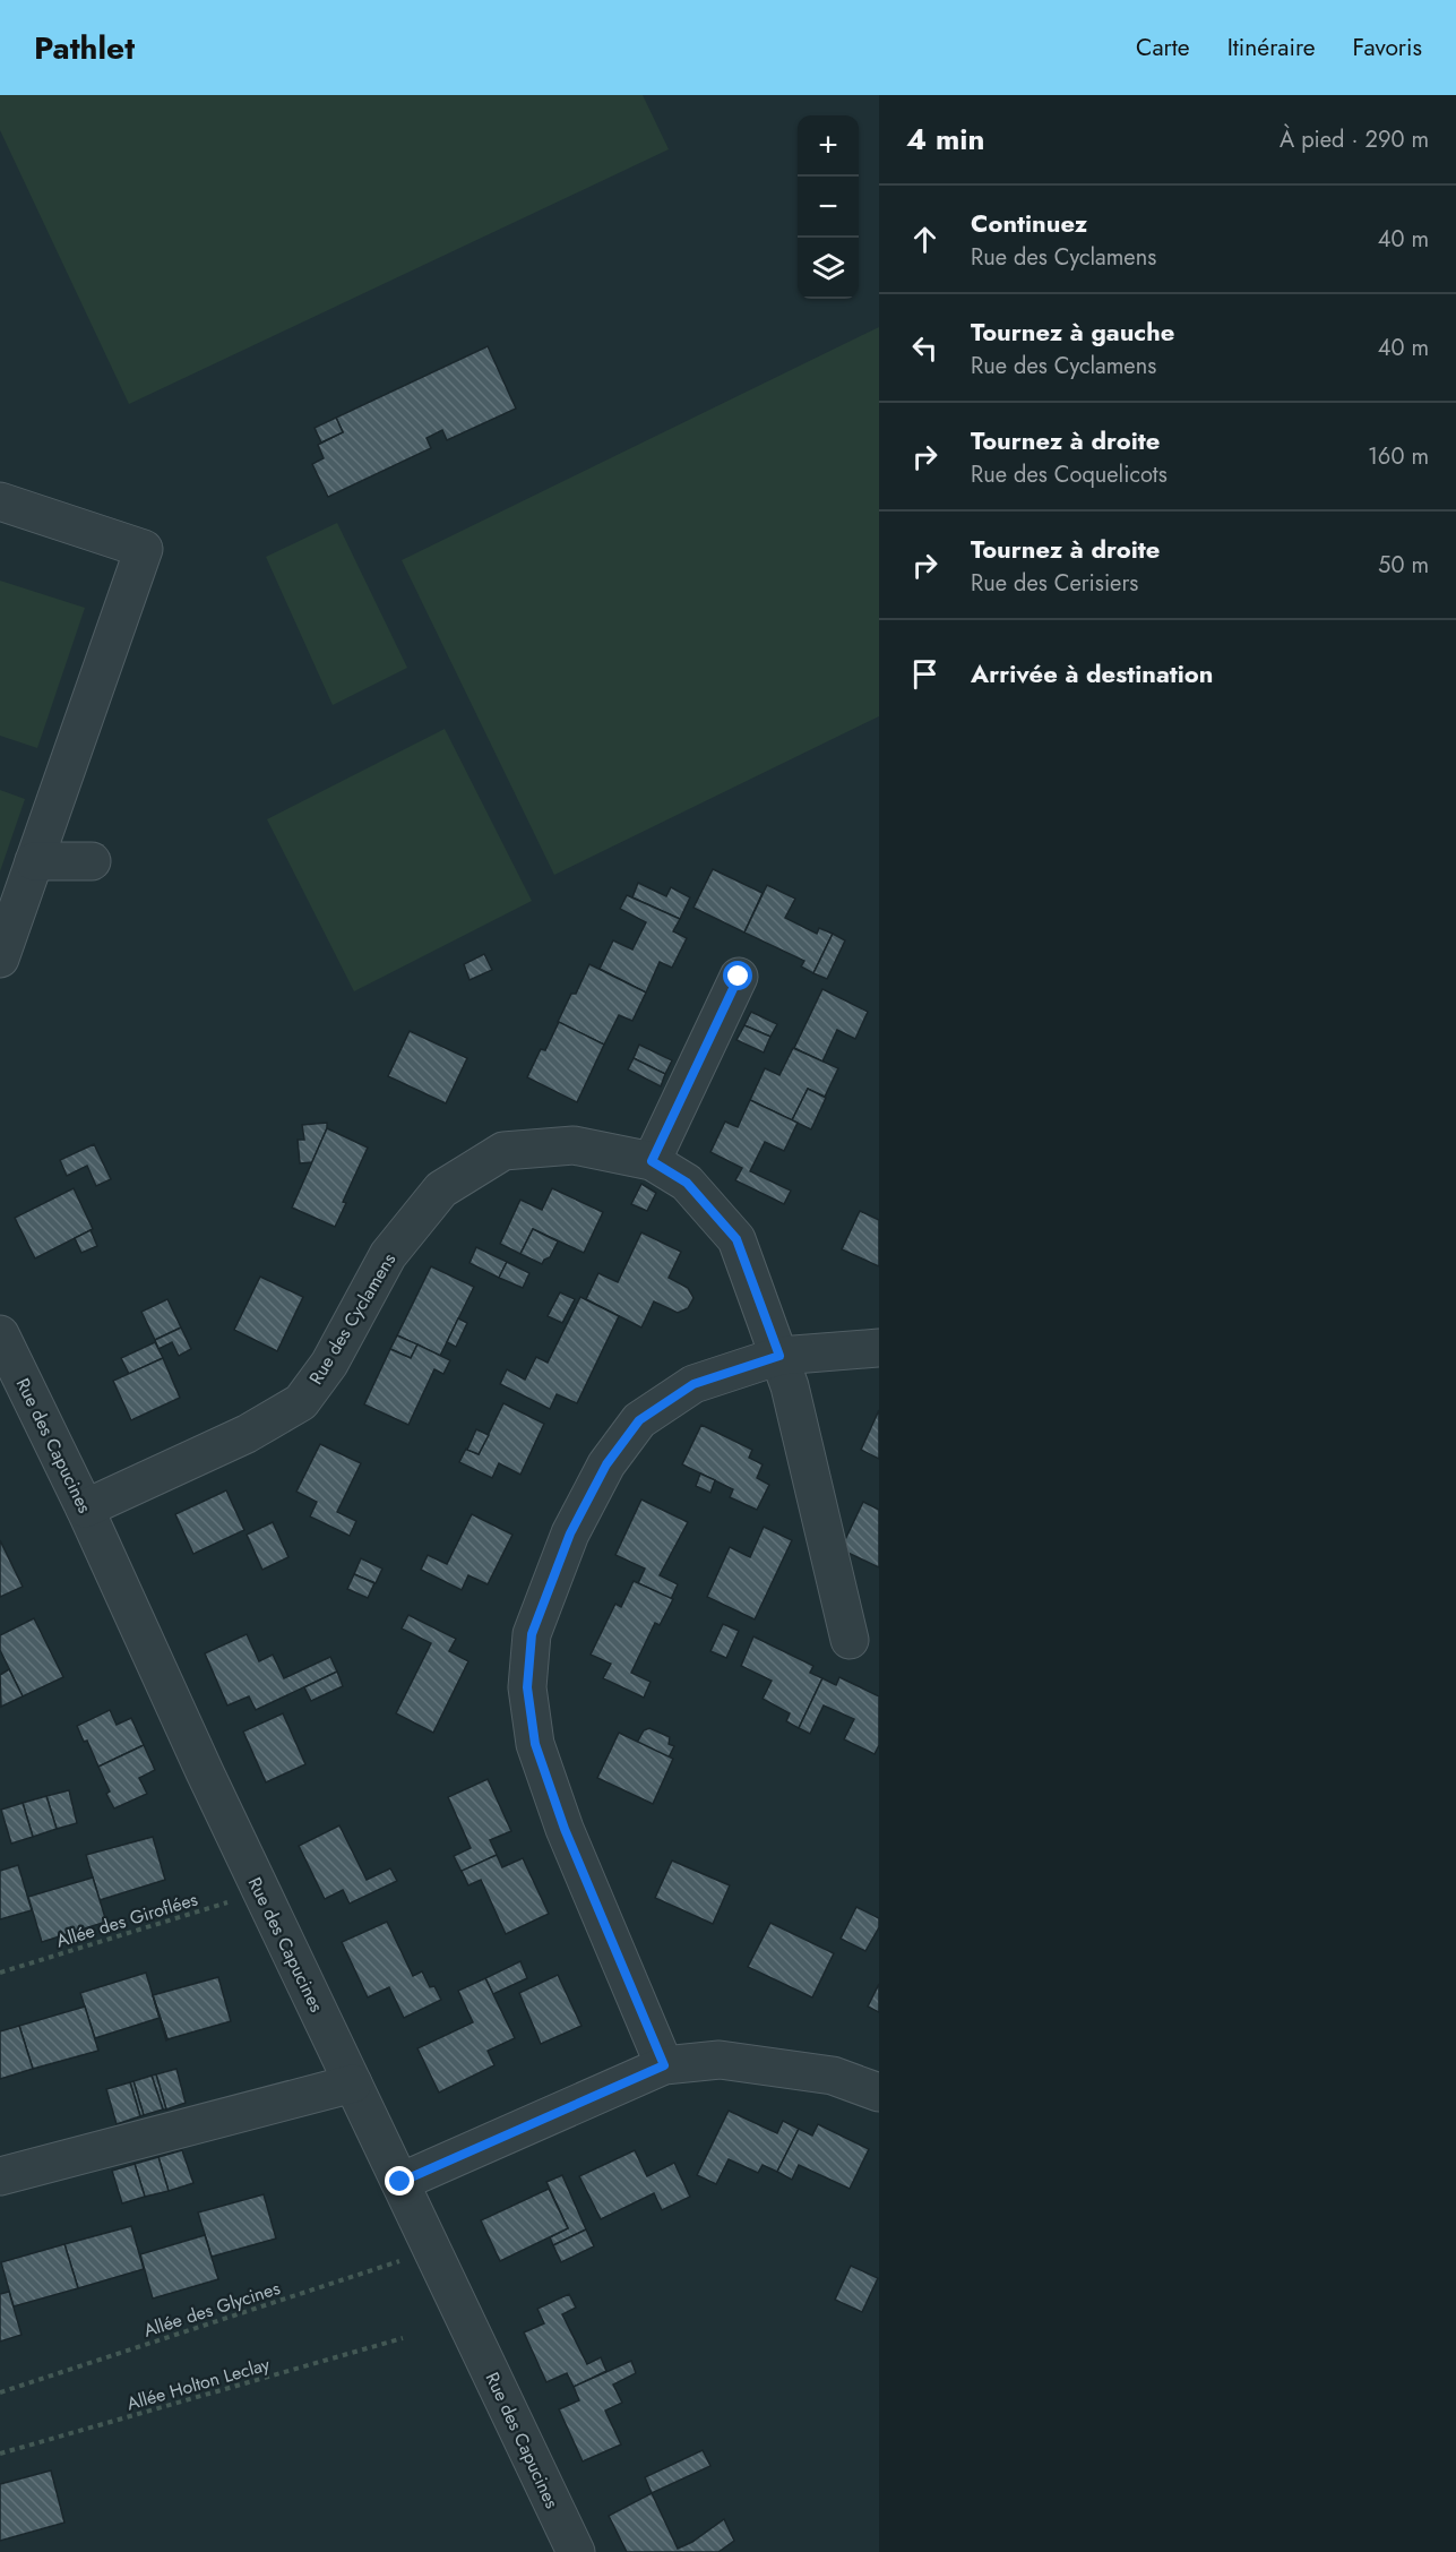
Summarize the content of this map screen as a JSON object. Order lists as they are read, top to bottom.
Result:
{
  "streets": {
    "street": ["Rue des Cyclamens", "Rue des Capucines"],
    "path": ["Allée des Giroflées", "Allée des Glycines", "Allée Holton Leclay"]
  },
  "crossings": [
    ["Rue des Cyclamens", "Rue des Capucines"],
    ["Rue des Capucines", "Allée des Giroflées"],
    ["Rue des Capucines", "Allée des Glycines"]
  ],
  "page": {
    "header": "Pathlet",
    "nav": ["Carte", "Itinéraire", "Favoris"],
    "heading": ["4 min", "À pied · 290 m"],
    "map_buttons": ["+", "−"],
    "list": [
      ["Continuez", "Rue des Cyclamens", "40 m"],
      ["Tournez à gauche", "Rue des Cyclamens", "40 m"],
      ["Tournez à droite", "Rue des Coquelicots", "160 m"],
      ["Tournez à droite", "Rue des Cerisiers", "50 m"],
      "Arrivée à destination"
    ]
  }
}
